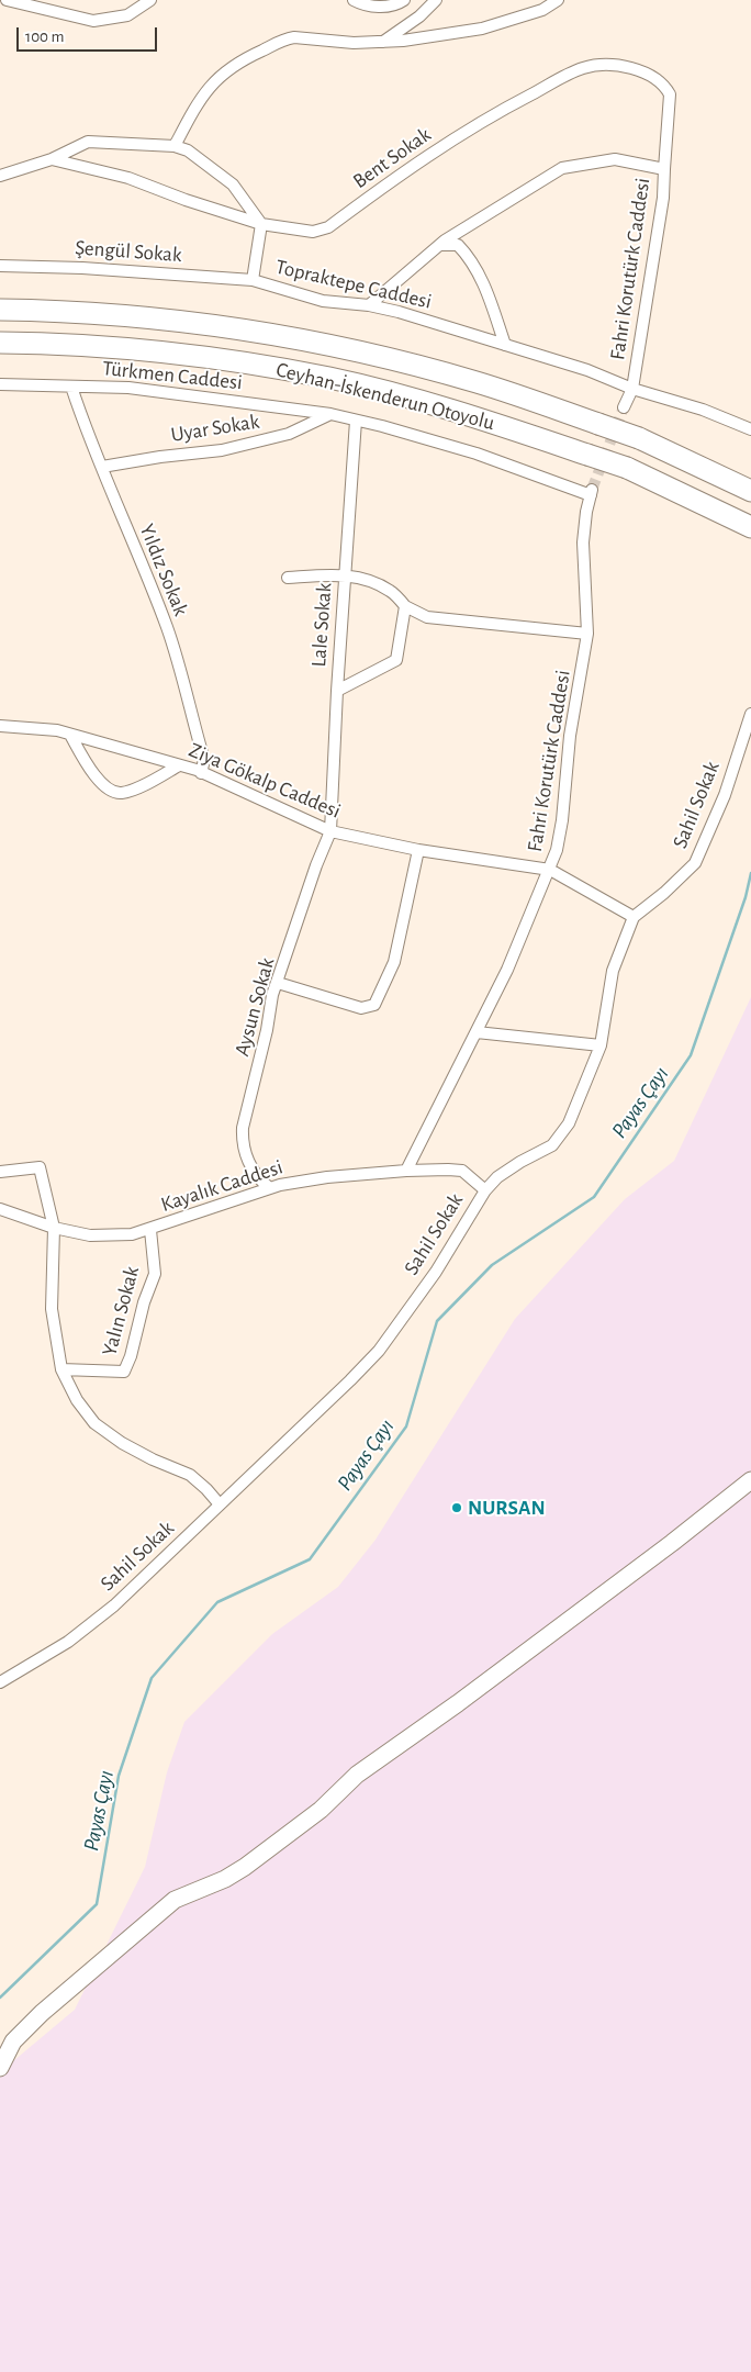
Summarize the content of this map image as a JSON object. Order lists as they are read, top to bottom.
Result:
{
  "streets": {
    "highway": ["Ceyhan-İskenderun Otoyolu"],
    "street": [
      "Bent Sokak",
      "Şengül Sokak",
      "Fahri Korutürk Caddesi",
      "Topraktepe Caddesi",
      "Türkmen Caddesi",
      "Uyar Sokak",
      "Yıldız Sokak",
      "Lale Sokak",
      "Ziya Gökalp Caddesi",
      "Sahil Sokak",
      "Aysun Sokak",
      "Kayalık Caddesi",
      "Yalın Sokak"
    ]
  },
  "crossings": [
    ["Bent Sokak", "Fahri Korutürk Caddesi"],
    ["Bent Sokak", "Topraktepe Caddesi"],
    ["Şengül Sokak", "Topraktepe Caddesi"],
    ["Fahri Korutürk Caddesi", "Topraktepe Caddesi"],
    ["Fahri Korutürk Caddesi", "Türkmen Caddesi"],
    ["Fahri Korutürk Caddesi", "Ziya Gökalp Caddesi"],
    ["Fahri Korutürk Caddesi", "Kayalık Caddesi"],
    ["Türkmen Caddesi", "Uyar Sokak"],
    ["Türkmen Caddesi", "Yıldız Sokak"],
    ["Türkmen Caddesi", "Lale Sokak"],
    ["Uyar Sokak", "Yıldız Sokak"],
    ["Yıldız Sokak", "Ziya Gökalp Caddesi"],
    ["Lale Sokak", "Ziya Gökalp Caddesi"],
    ["Lale Sokak", "Aysun Sokak"],
    ["Ziya Gökalp Caddesi", "Aysun Sokak"],
    ["Sahil Sokak", "Kayalık Caddesi"],
    ["Aysun Sokak", "Kayalık Caddesi"],
    ["Kayalık Caddesi", "Yalın Sokak"]
  ],
  "water": ["Payas Çayı"],
  "places": ["NURSAN"],
  "scale_bar": "100 m"
}
